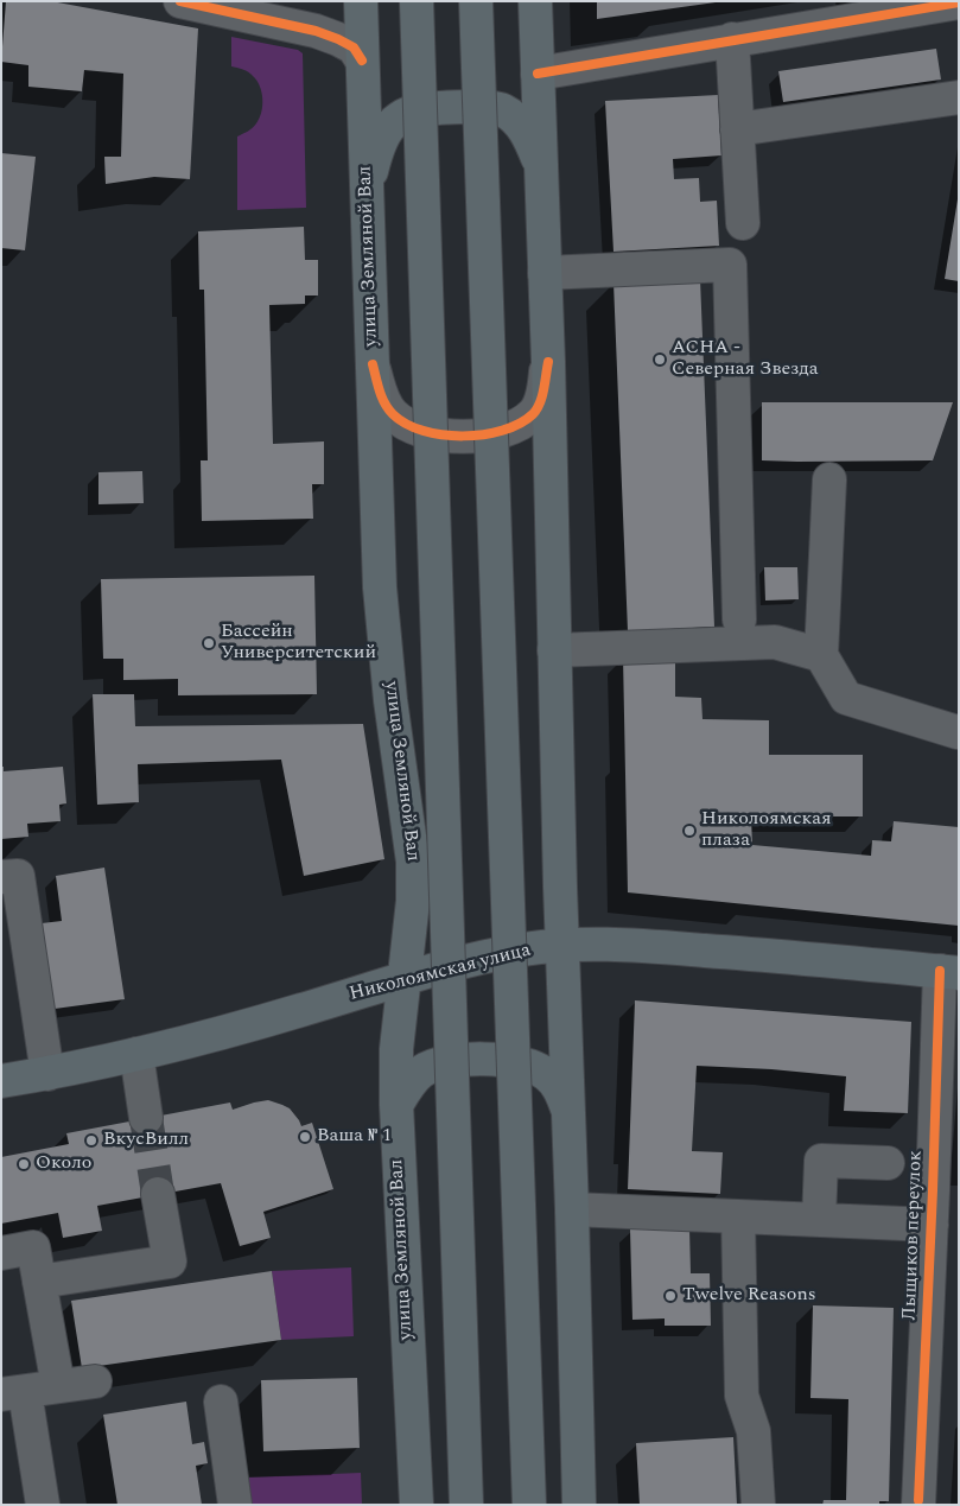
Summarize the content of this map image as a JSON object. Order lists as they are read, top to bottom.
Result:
{
  "streets": {
    "main road": ["улица Земляной Вал", "Николоямская улица"],
    "street": ["Лыщиков переулок"]
  },
  "crossings": [
    ["улица Земляной Вал", "Николоямская улица"],
    ["Николоямская улица", "Лыщиков переулок"]
  ],
  "places": [
    "АСНА - Северная Звезда",
    "Бассейн Университетский",
    "Николоямская плаза",
    "Ваша № 1",
    "ВкусВилл",
    "Около",
    "Twelve Reasons"
  ]
}
